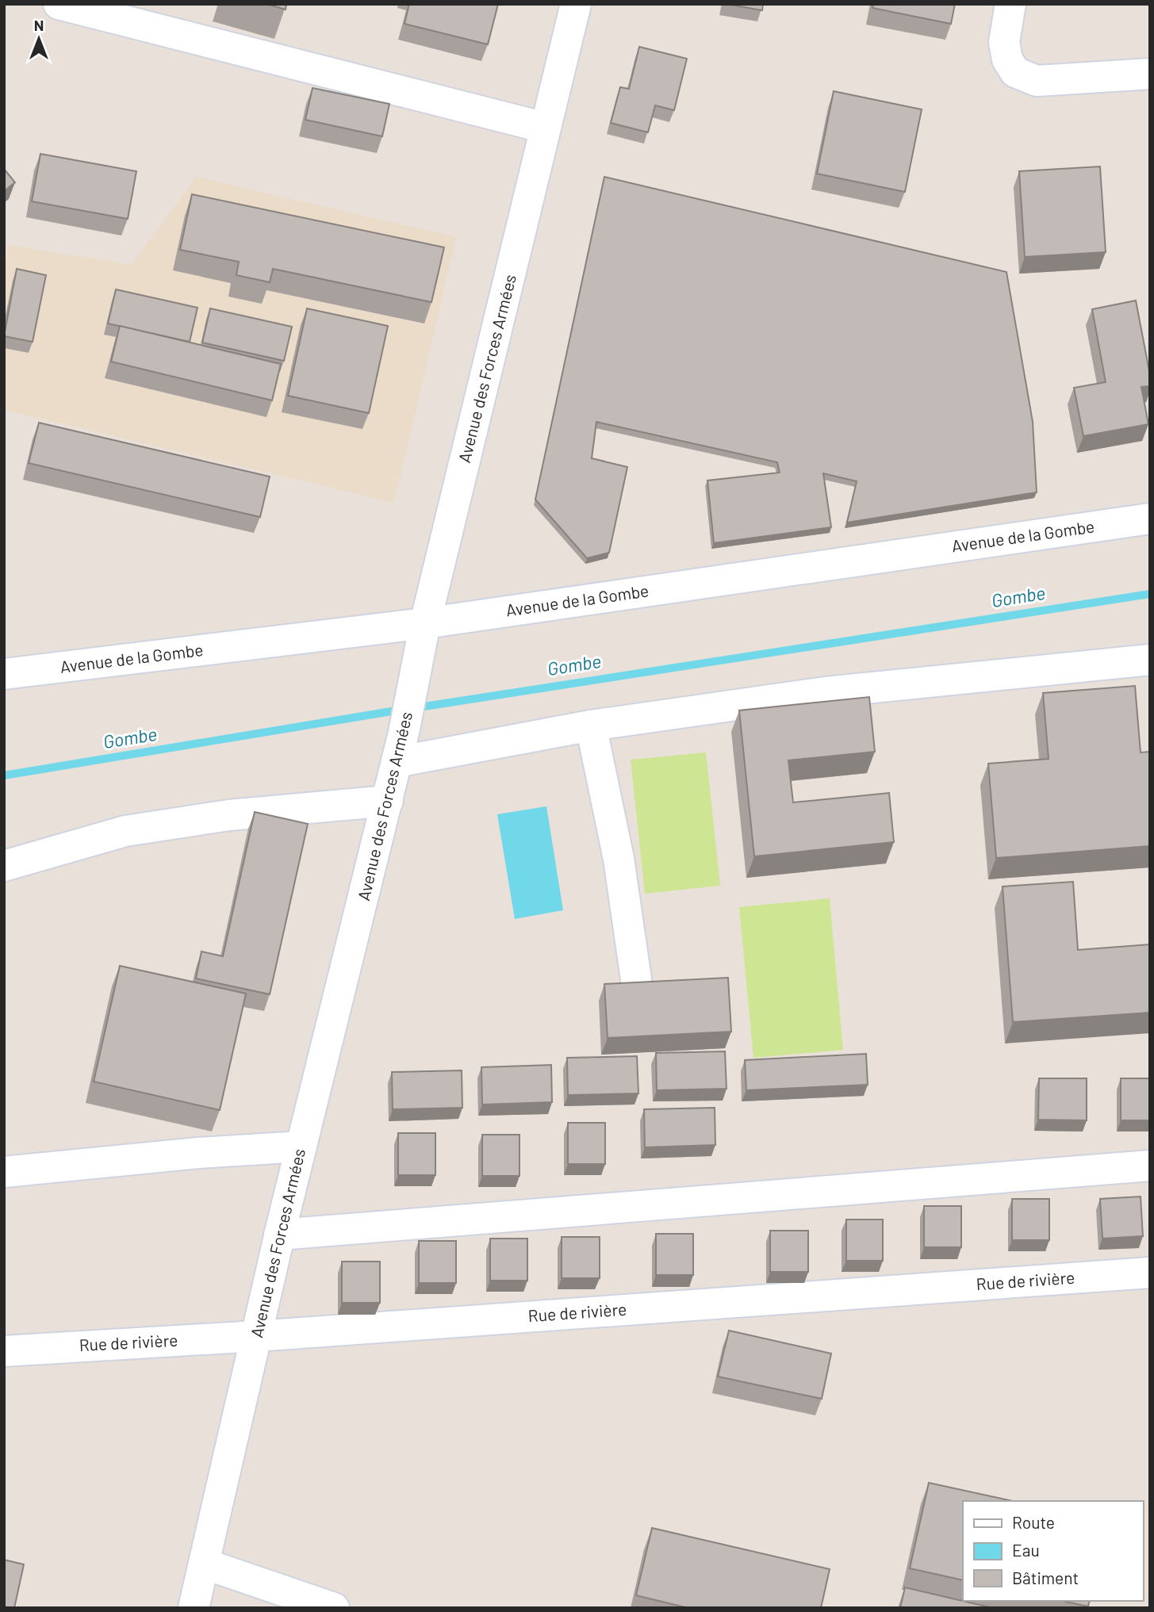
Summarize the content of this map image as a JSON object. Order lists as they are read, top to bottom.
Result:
{
  "streets": {
    "street": ["Avenue des Forces Armées", "Avenue de la Gombe", "Rue de rivière"]
  },
  "crossings": [
    ["Avenue des Forces Armées", "Avenue de la Gombe"],
    ["Avenue des Forces Armées", "Rue de rivière"]
  ],
  "water": ["Gombe"],
  "legend": ["Route", "Eau", "Bâtiment"],
  "north": "top"
}
